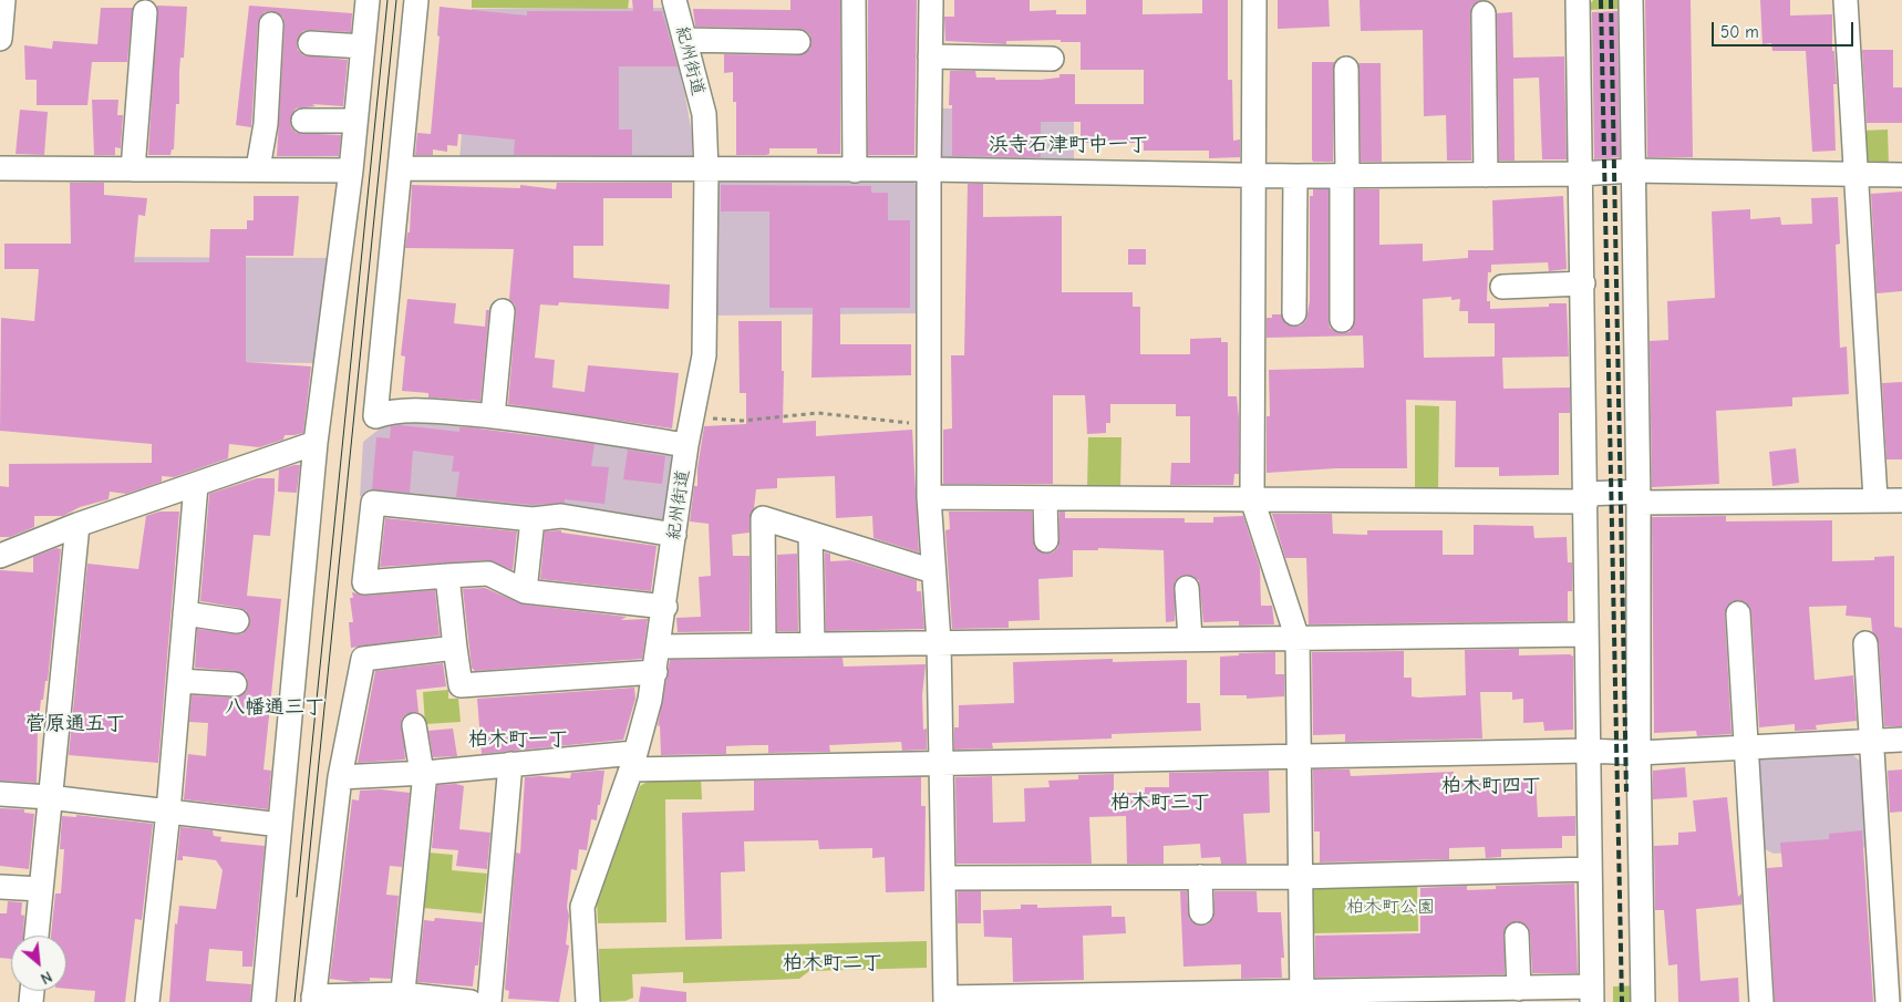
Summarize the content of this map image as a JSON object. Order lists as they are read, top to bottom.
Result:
{
  "streets": {
    "street": ["紀州街道"]
  },
  "districts": [
    "浜寺石津町中一丁",
    "八幡通三丁",
    "菅原通五丁",
    "柏木町一丁",
    "柏木町四丁",
    "柏木町三丁",
    "柏木町二丁"
  ],
  "parks": ["柏木町公園"],
  "scale_bar": "50 m",
  "north": "bottom right"
}
